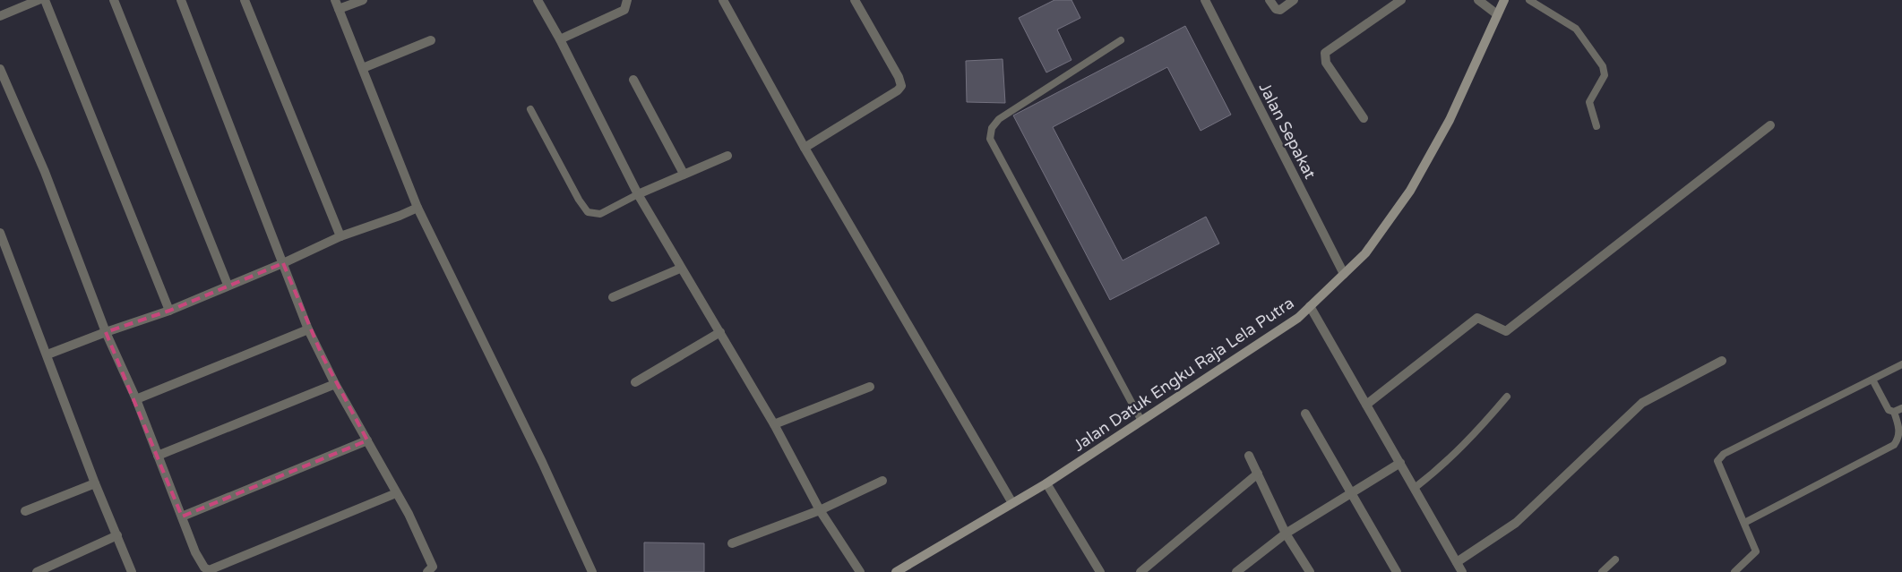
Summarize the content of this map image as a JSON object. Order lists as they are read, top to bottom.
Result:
{
  "streets": {
    "street": ["Jalan Sepakat", "Jalan Datuk Engku Raja Lela Putra"]
  },
  "crossings": [
    ["Jalan Sepakat", "Jalan Datuk Engku Raja Lela Putra"]
  ]
}
